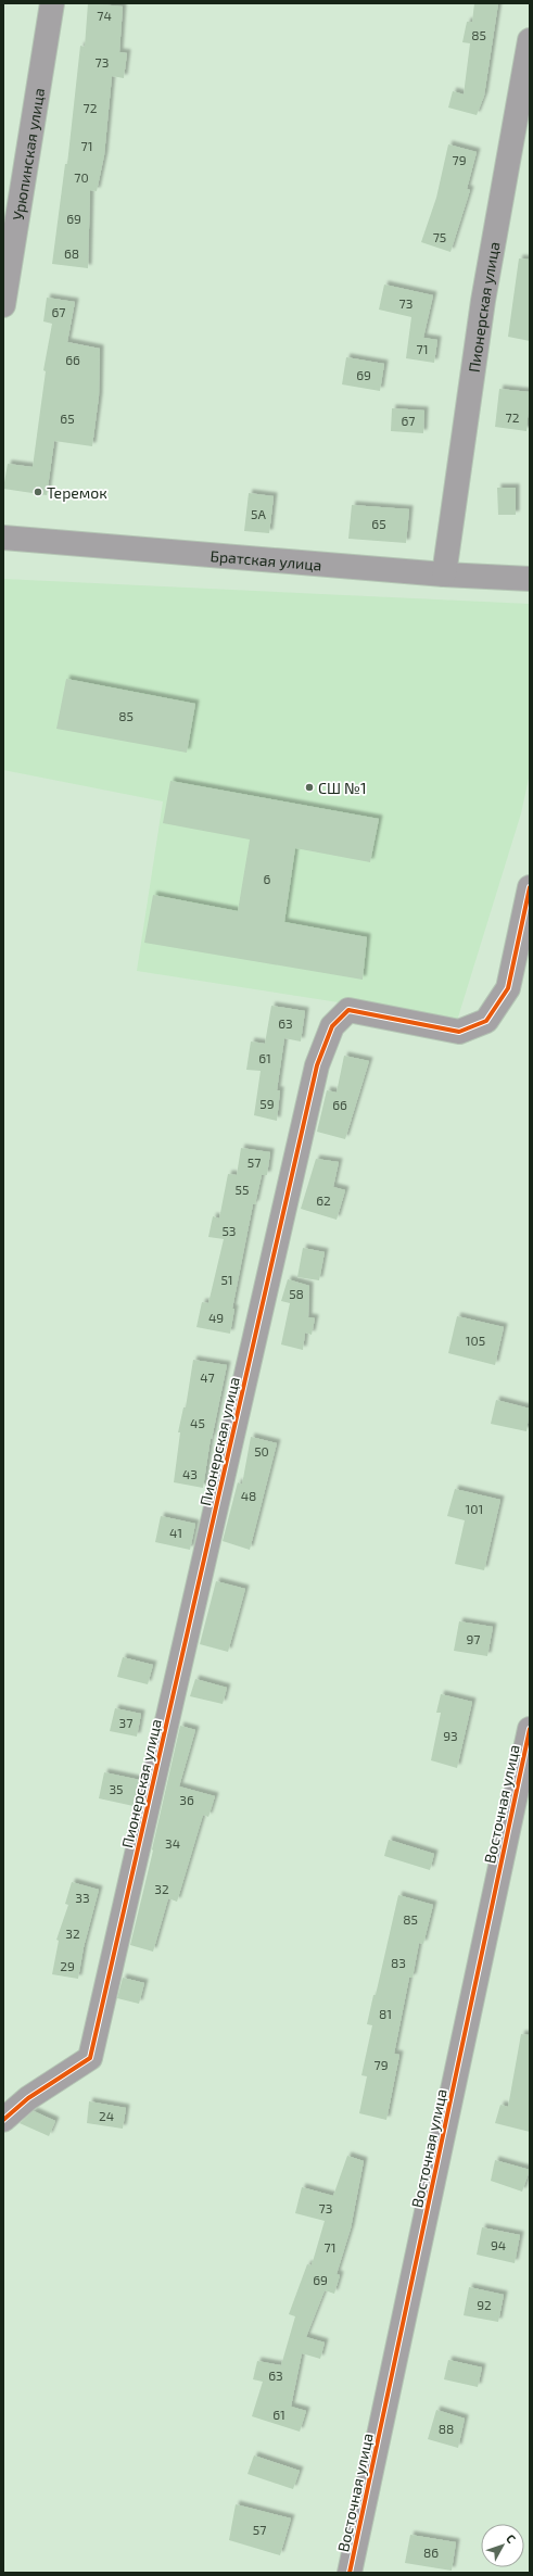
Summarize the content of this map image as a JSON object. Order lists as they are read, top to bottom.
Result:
{
  "streets": {
    "street": [
      "Урюпинская улица",
      "Пионерская улица",
      "Братская улица",
      "Восточная улица"
    ]
  },
  "crossings": [
    ["Пионерская улица", "Братская улица"]
  ],
  "places": ["Теремок", "СШ №1"],
  "house_numbers": [
    "74",
    "85",
    "73",
    "72",
    "71",
    "79",
    "70",
    "69",
    "75",
    "68",
    "73",
    "67",
    "71",
    "66",
    "69",
    "72",
    "65",
    "67",
    "5А",
    "65",
    "85",
    "6",
    "63",
    "61",
    "59",
    "66",
    "57",
    "55",
    "62",
    "53",
    "51",
    "58",
    "49",
    "105",
    "47",
    "45",
    "50",
    "43",
    "48",
    "101",
    "41",
    "97",
    "37",
    "93",
    "35",
    "36",
    "34",
    "32",
    "33",
    "85",
    "32",
    "83",
    "29",
    "81",
    "79",
    "24",
    "73",
    "94",
    "71",
    "69",
    "92",
    "63",
    "61",
    "88",
    "57",
    "86"
  ],
  "north": "top right"
}
